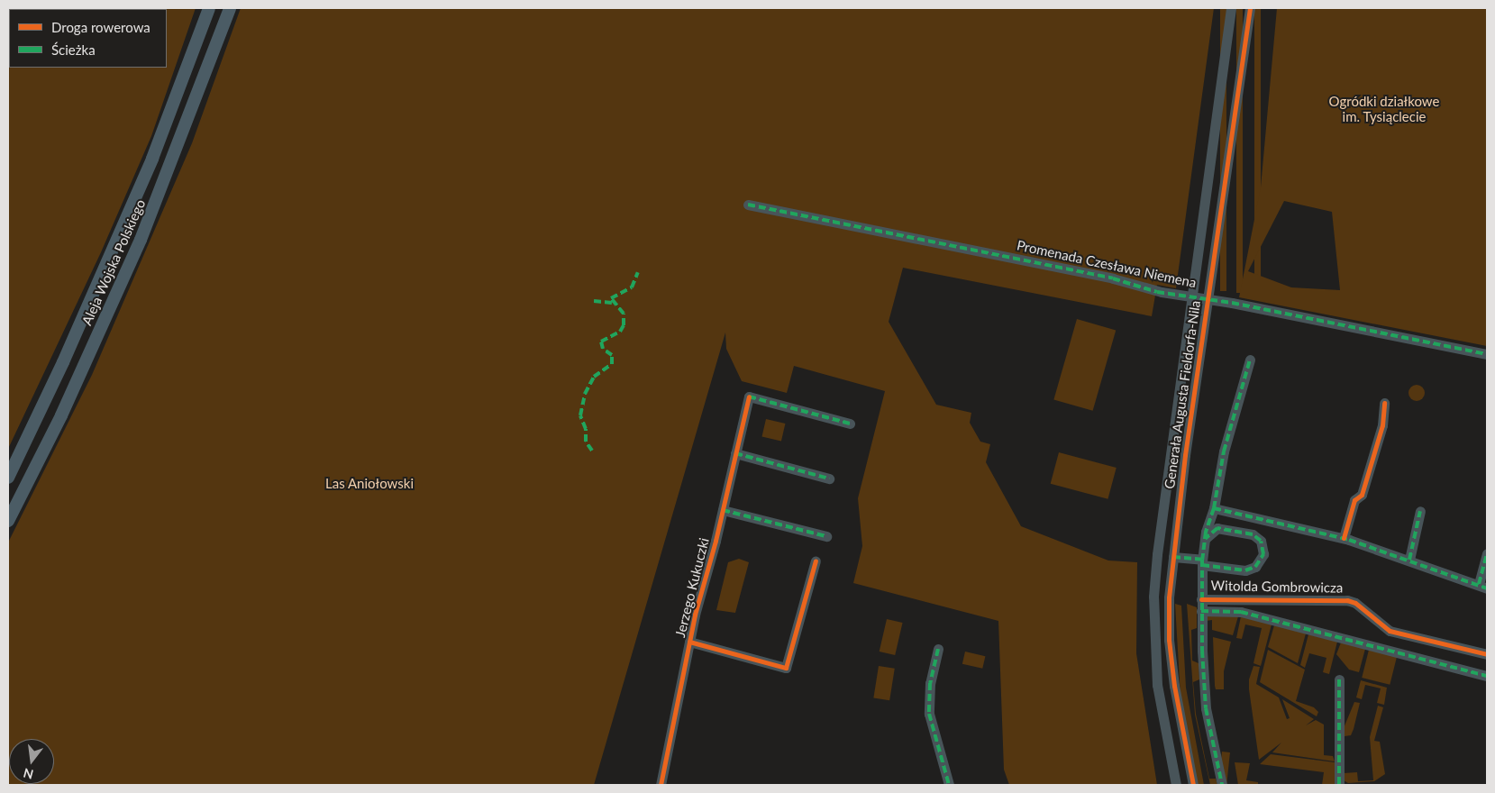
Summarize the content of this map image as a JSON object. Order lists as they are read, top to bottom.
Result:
{
  "streets": {
    "main road": ["Aleja Wojska Polskiego"],
    "street": [
      "Promenada Czesława Niemena",
      "Generała Augusta Fieldorfa-Nila",
      "Witolda Gombrowicza",
      "Jerzego Kukuczki"
    ]
  },
  "crossings": [
    ["Generała Augusta Fieldorfa-Nila", "Witolda Gombrowicza"]
  ],
  "parks": ["Ogródki działkowe im. Tysiąclecie", "Las Aniołowski"],
  "legend": ["Droga rowerowa", "Ścieżka"],
  "north": "bottom"
}
